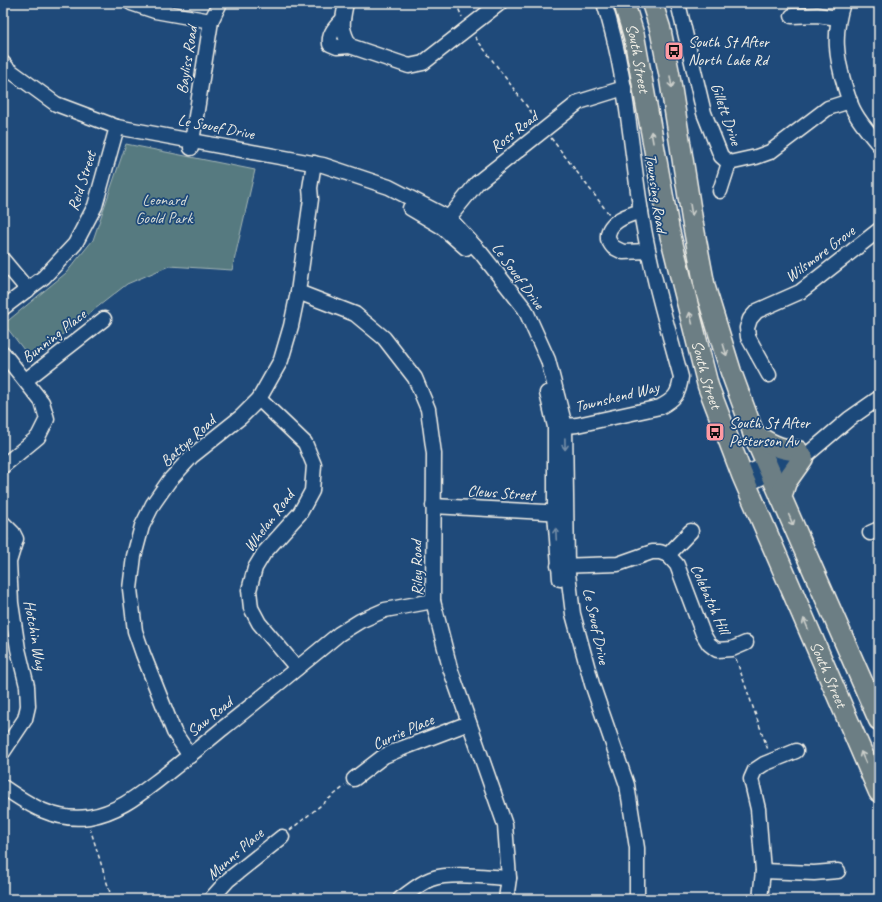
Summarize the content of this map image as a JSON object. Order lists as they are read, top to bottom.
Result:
{
  "streets": {
    "highway": ["South Street"],
    "street": [
      "Bayliss Road",
      "Gillett Drive",
      "Le Souef Drive",
      "Ross Road",
      "Reid Street",
      "Townsing Road",
      "Wilsmore Grove",
      "Bunning Place",
      "Townshend Way",
      "Battye Road",
      "Clews Street",
      "Whelan Road",
      "Riley Road",
      "Colebatch Hill",
      "Hotchin Way",
      "Saw Road",
      "Currie Place",
      "Munns Place"
    ]
  },
  "crossings": [
    ["Bayliss Road", "Le Souef Drive"],
    ["Le Souef Drive", "Ross Road"],
    ["Le Souef Drive", "Reid Street"],
    ["Le Souef Drive", "Townshend Way"],
    ["Le Souef Drive", "Battye Road"],
    ["Le Souef Drive", "Clews Street"],
    ["Ross Road", "Townsing Road"],
    ["Townsing Road", "Townshend Way"],
    ["Battye Road", "Whelan Road"],
    ["Battye Road", "Riley Road"],
    ["Battye Road", "Saw Road"],
    ["Clews Street", "Riley Road"],
    ["Whelan Road", "Saw Road"],
    ["Riley Road", "Saw Road"],
    ["Riley Road", "Currie Place"]
  ],
  "parks": ["Leonard Goold Park"],
  "places": {
    "bus stop": ["South St After North Lake Rd", "South St After Petterson Av"]
  }
}
